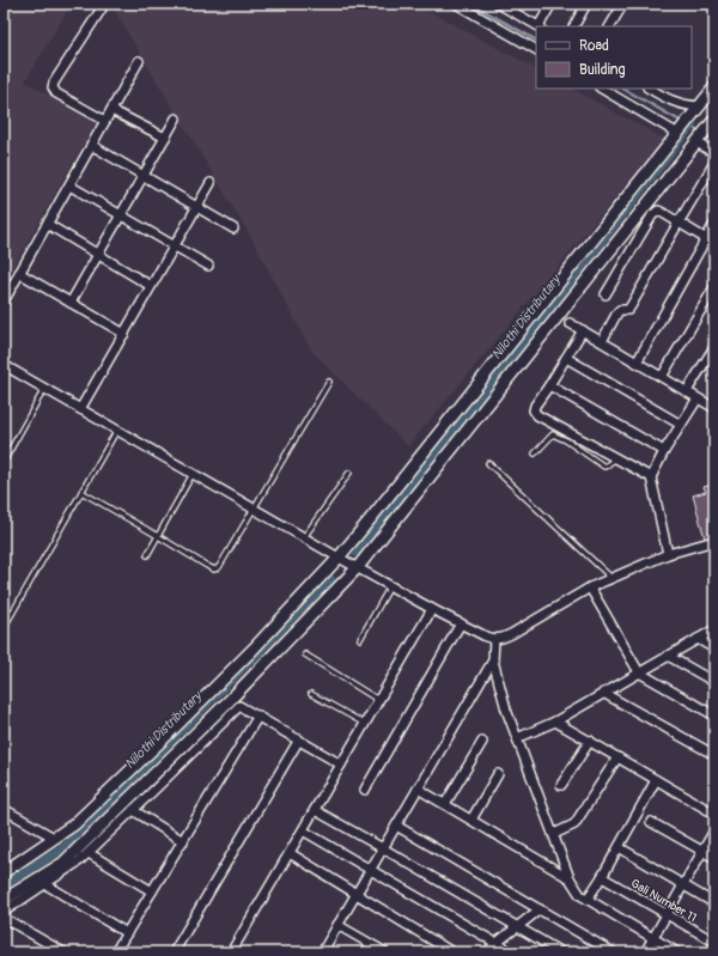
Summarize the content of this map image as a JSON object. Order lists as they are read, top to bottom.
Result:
{
  "streets": {
    "street": ["Gali Number 11"]
  },
  "water": ["Nilothi Distributary"],
  "legend": ["Road", "Building"]
}
